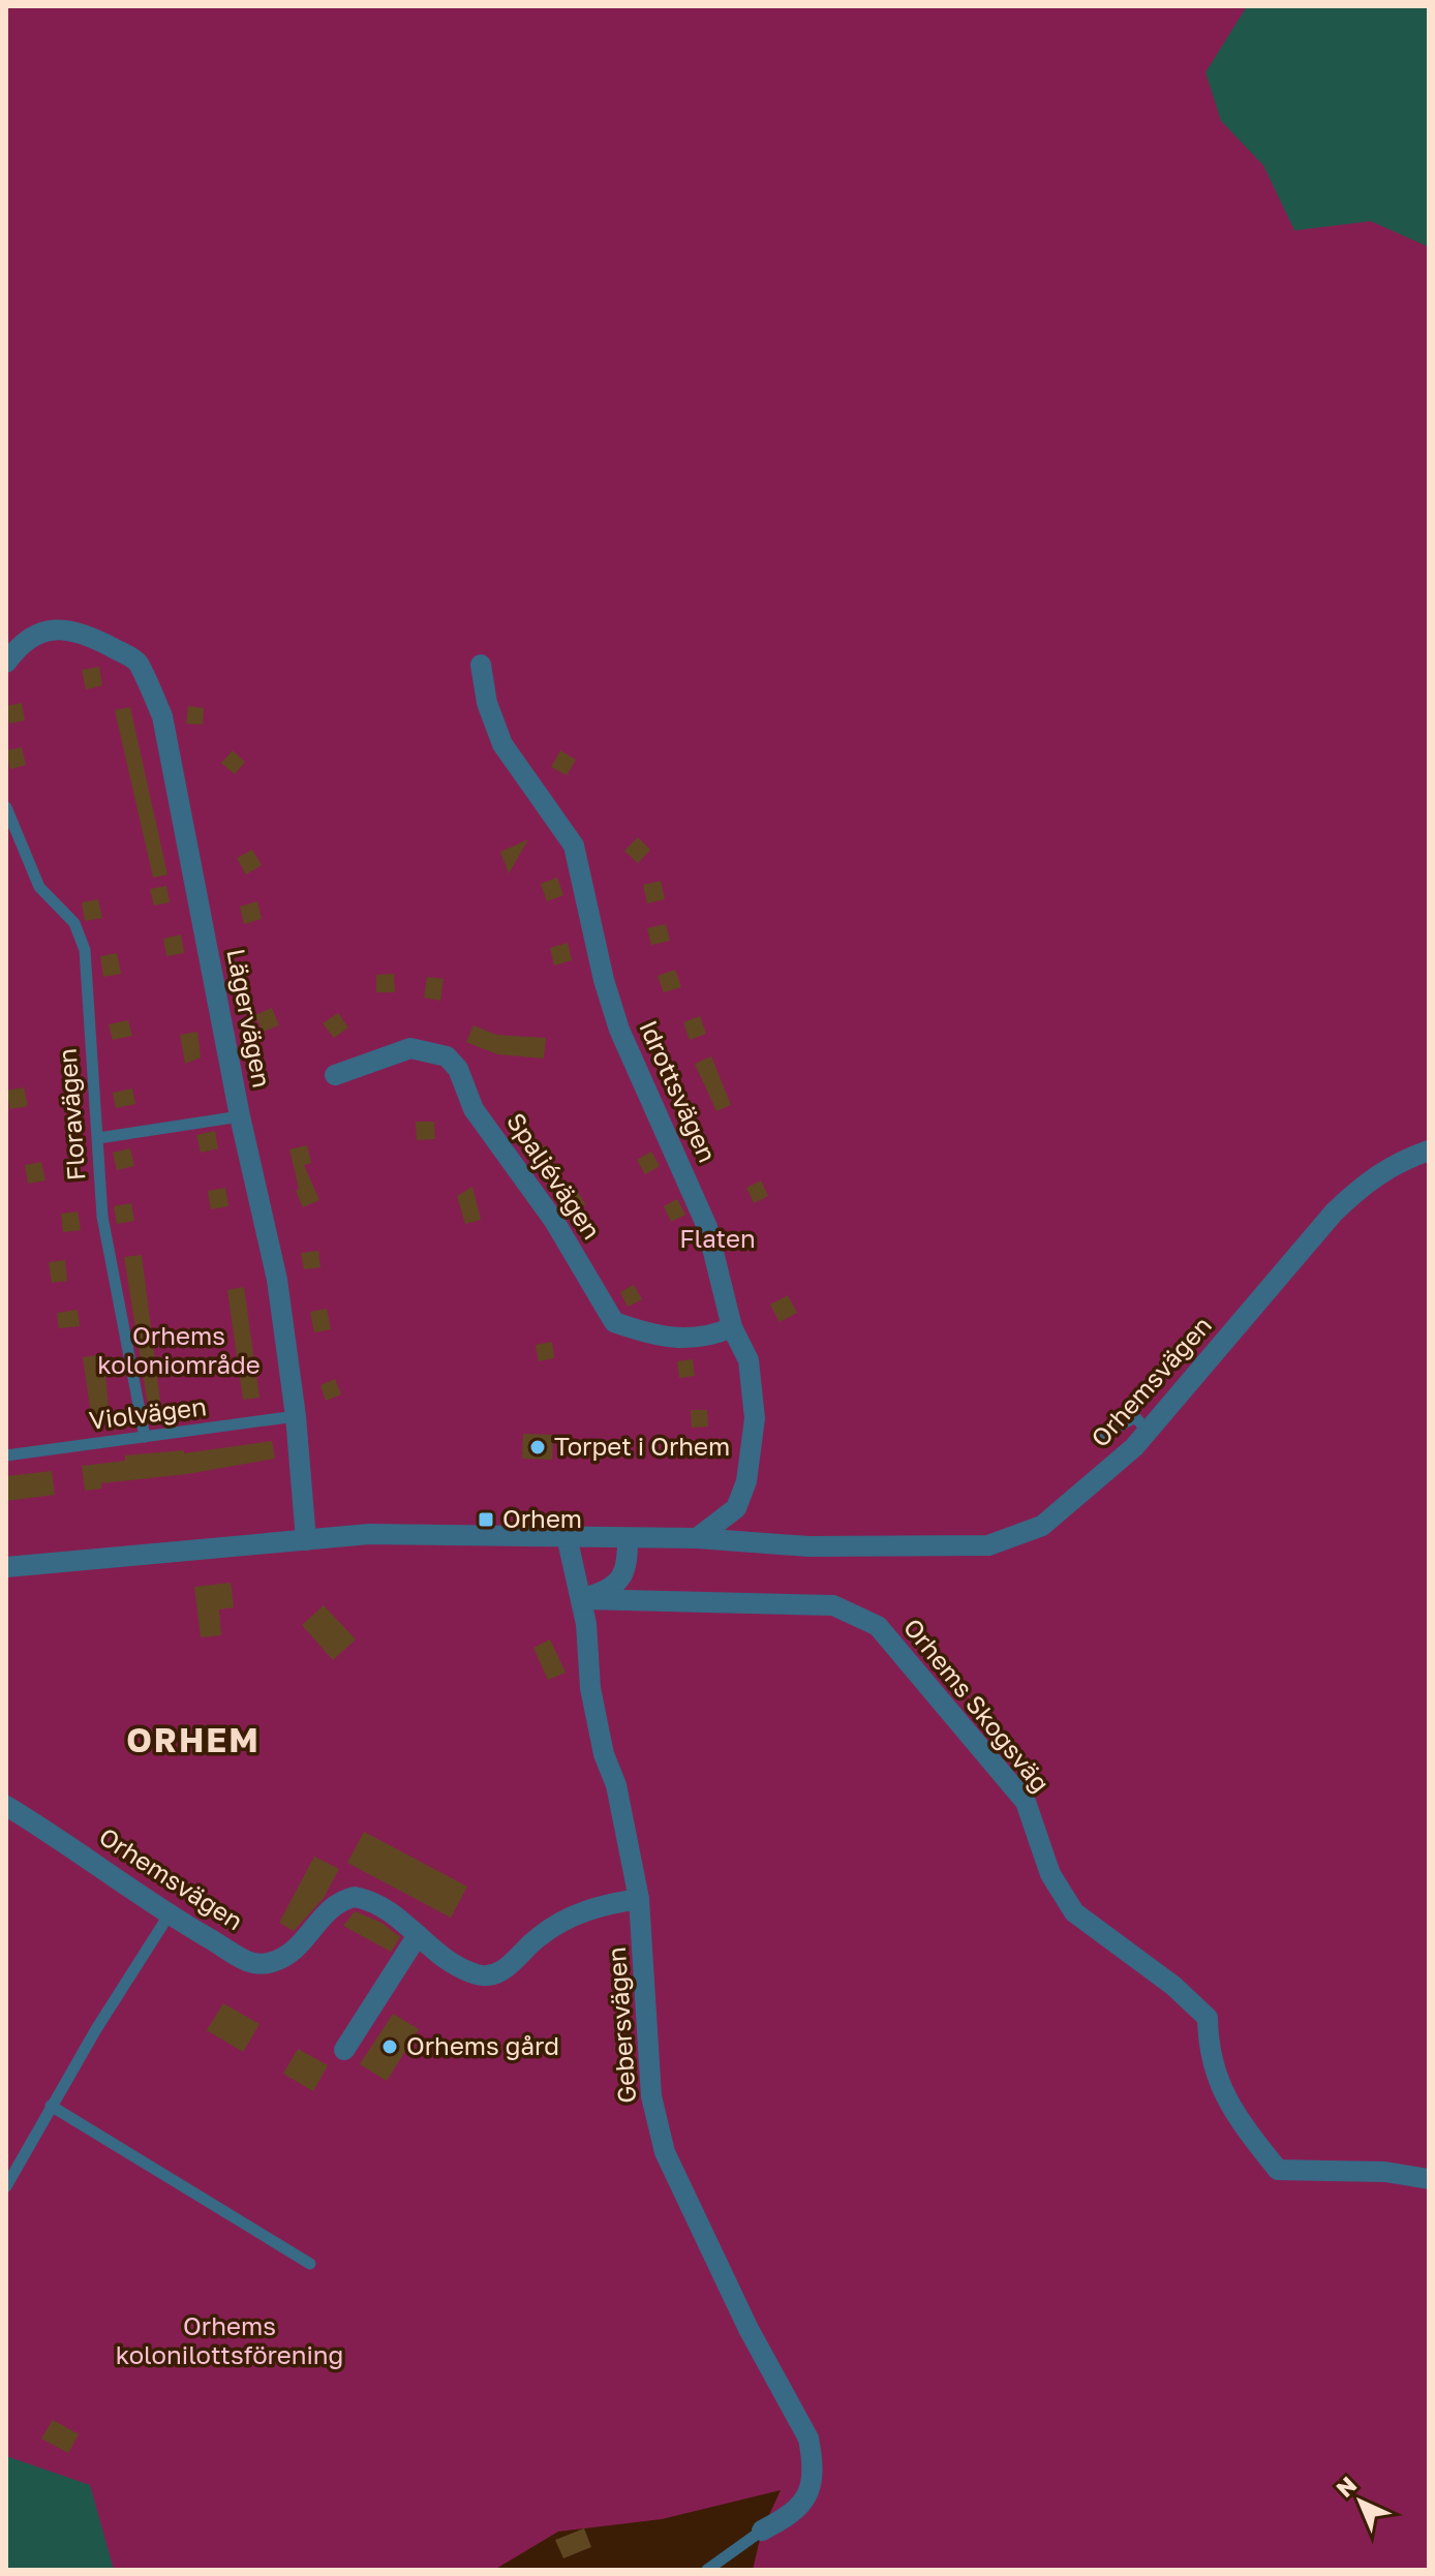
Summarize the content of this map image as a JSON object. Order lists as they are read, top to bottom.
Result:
{
  "streets": {
    "street": [
      "Lägervägen",
      "Idrottsvägen",
      "Spaljévägen",
      "Orhemsvägen",
      "Orhems Skogsväg",
      "Gebersvägen"
    ],
    "lane": ["Floravägen", "Violvägen"]
  },
  "crossings": [
    ["Lägervägen", "Orhemsvägen"],
    ["Lägervägen", "Violvägen"],
    ["Idrottsvägen", "Spaljévägen"],
    ["Idrottsvägen", "Orhemsvägen"],
    ["Floravägen", "Violvägen"],
    ["Orhemsvägen", "Gebersvägen"],
    ["Orhems Skogsväg", "Gebersvägen"]
  ],
  "districts": ["ORHEM"],
  "parks": ["Flaten", "Orhems koloniområde", "Orhems kolonilottsförening"],
  "places": {
    "other": ["Torpet i Orhem", "Orhems gård"],
    "transit": ["Orhem"]
  },
  "north": "top left"
}
